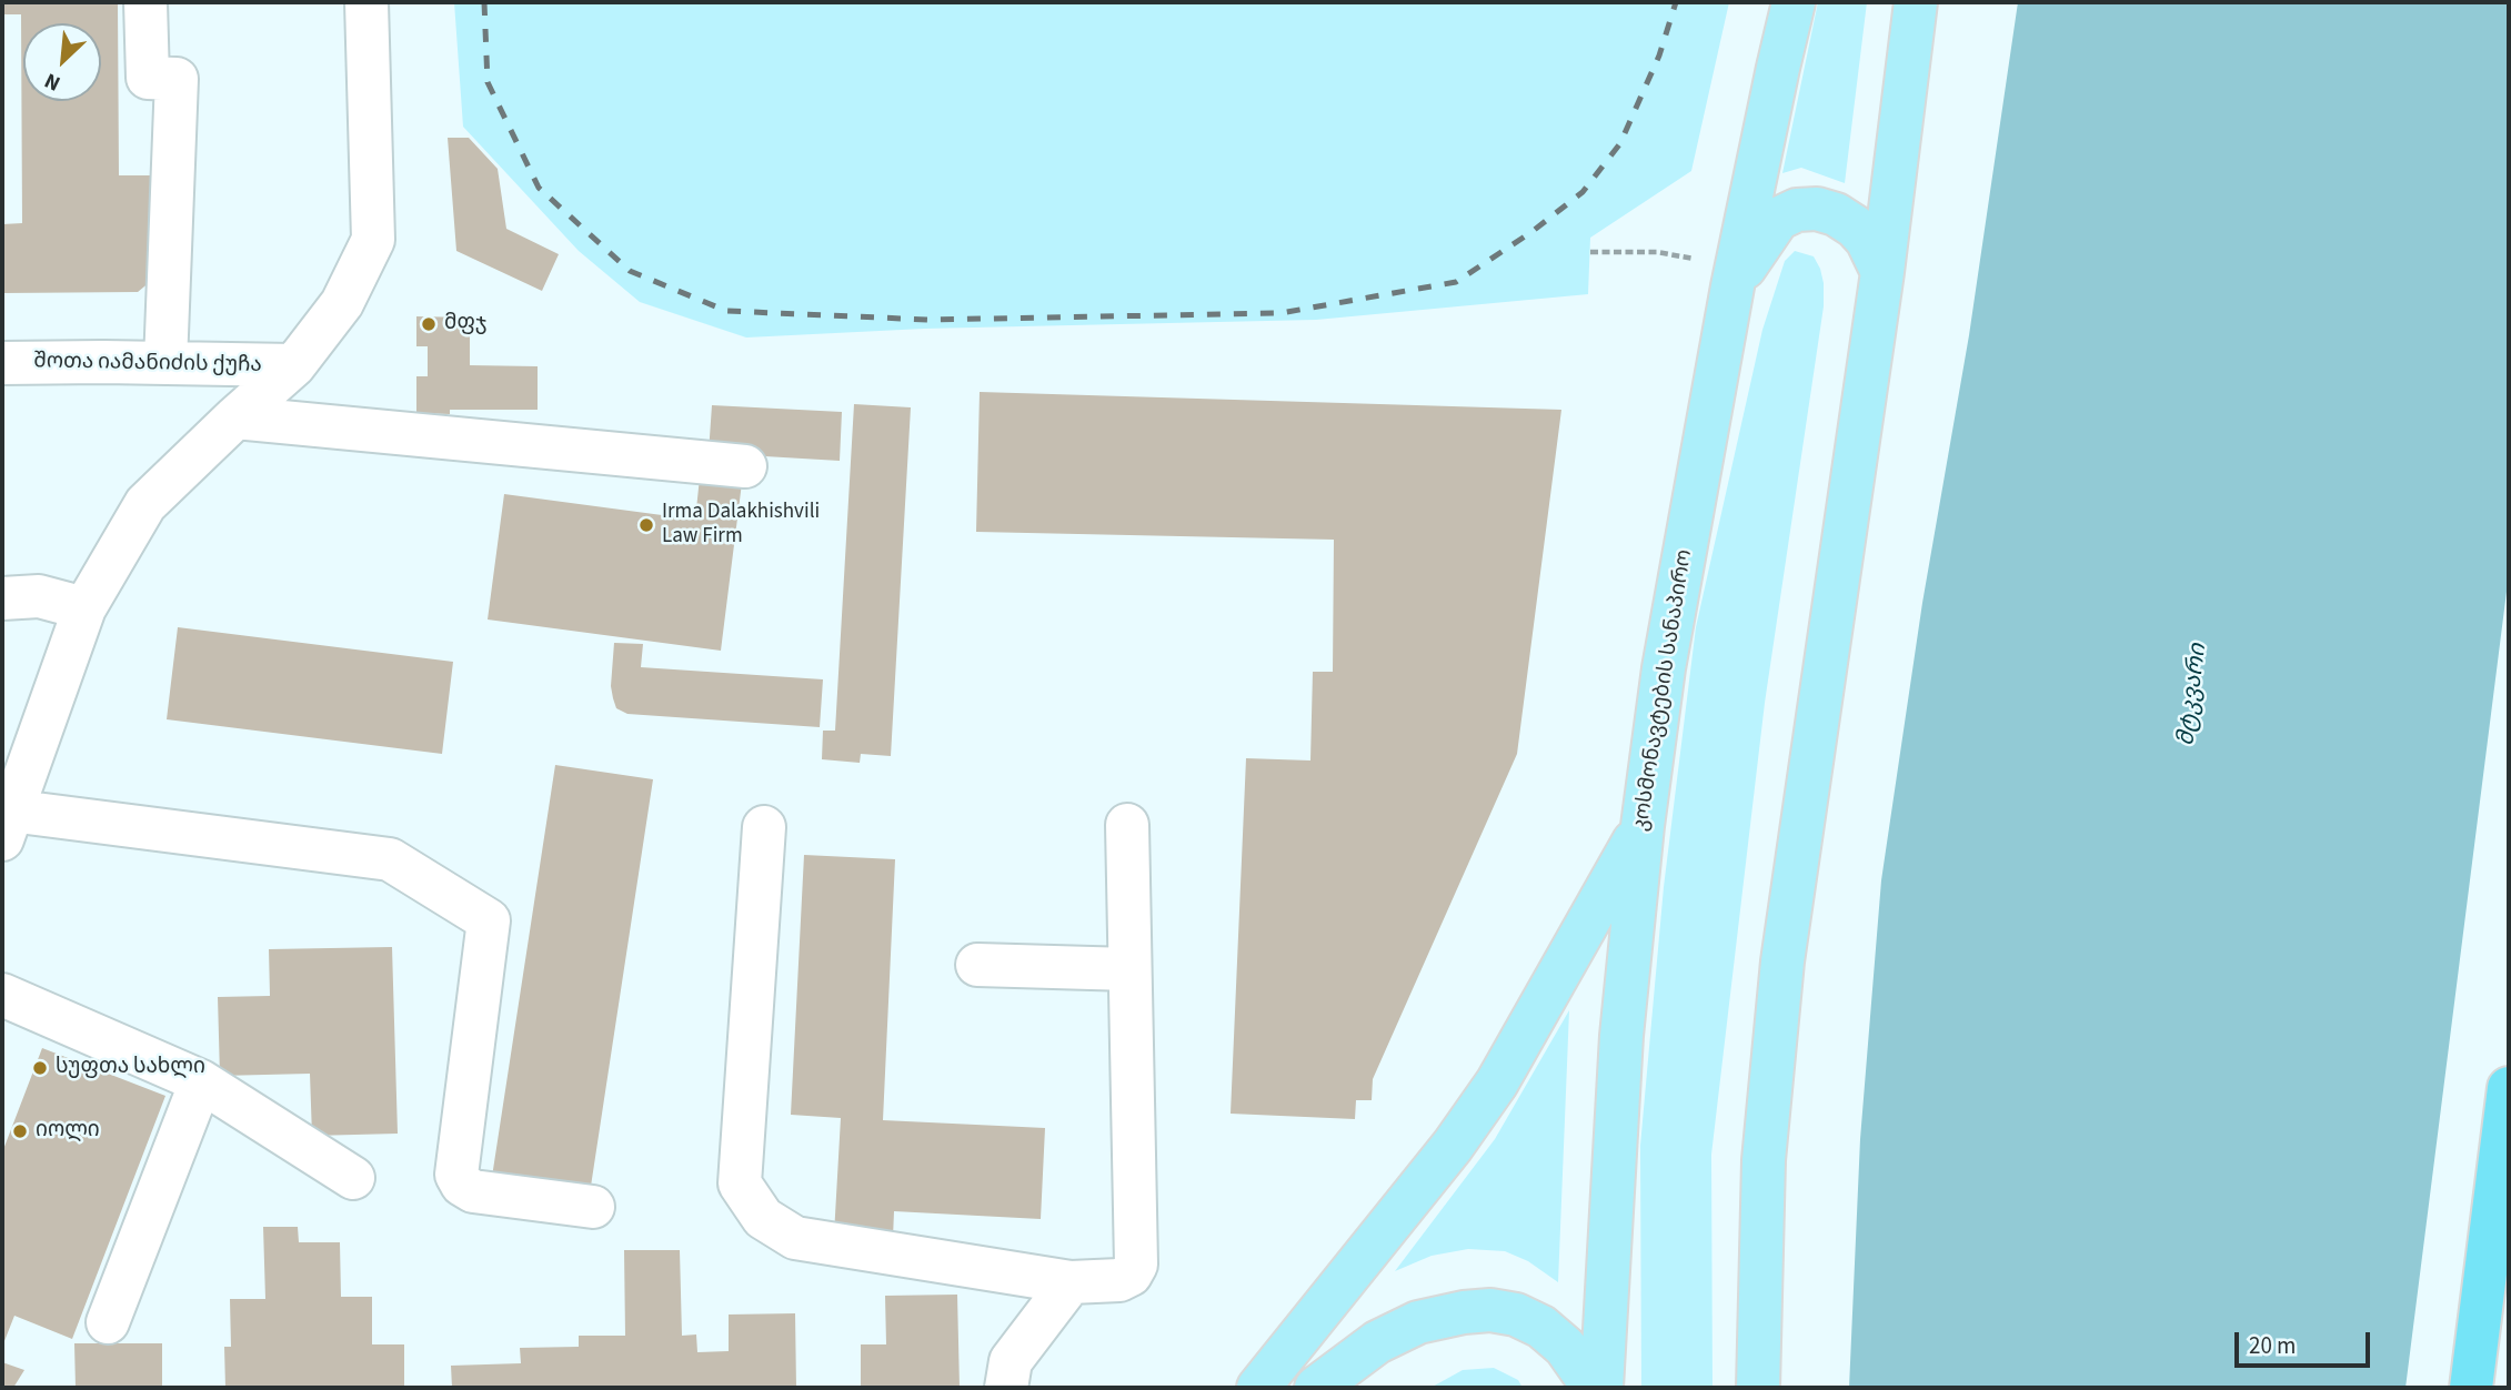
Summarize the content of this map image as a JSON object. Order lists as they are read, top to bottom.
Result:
{
  "streets": {
    "main road": ["კოსმონავტების სანაპირო"],
    "street": ["შოთა იამანიძის ქუჩა"]
  },
  "water": ["მტკვარი"],
  "places": [
    "მფჯ",
    "Irma Dalakhishvili Law Firm",
    "სუფთა სახლი",
    "იოლი"
  ],
  "scale_bar": "20 m",
  "north": "bottom left"
}
